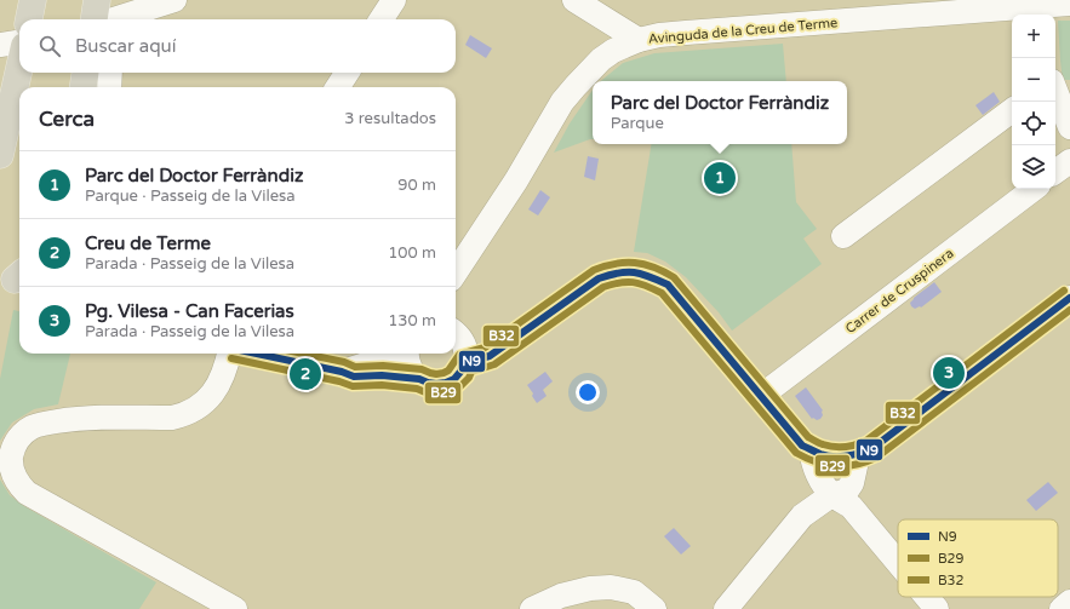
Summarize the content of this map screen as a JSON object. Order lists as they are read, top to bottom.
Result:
{
  "streets": {
    "street": ["Avinguda de la Creu de Terme", "Carrer de Cruspinera"]
  },
  "lines": ["transit line B32", "transit line N9", "transit line B29"],
  "legend": ["N9", "B29", "B32"],
  "page": {
    "map_buttons": ["+", "−"],
    "search": "Buscar aquí",
    "popup": ["Parc del Doctor Ferràndiz", "Parque"],
    "heading": ["Cerca", "3 resultados"],
    "list": [
      {
        "mark": "1",
        "name": "Parc del Doctor Ferràndiz",
        "note": "Parque · Passeig de la Vilesa",
        "value": "90 m"
      },
      {
        "mark": "2",
        "name": "Creu de Terme",
        "note": "Parada · Passeig de la Vilesa",
        "value": "100 m"
      },
      {
        "mark": "3",
        "name": "Pg. Vilesa - Can Facerias",
        "note": "Parada · Passeig de la Vilesa",
        "value": "130 m"
      }
    ],
    "pins": ["1", "3", "2"]
  }
}
